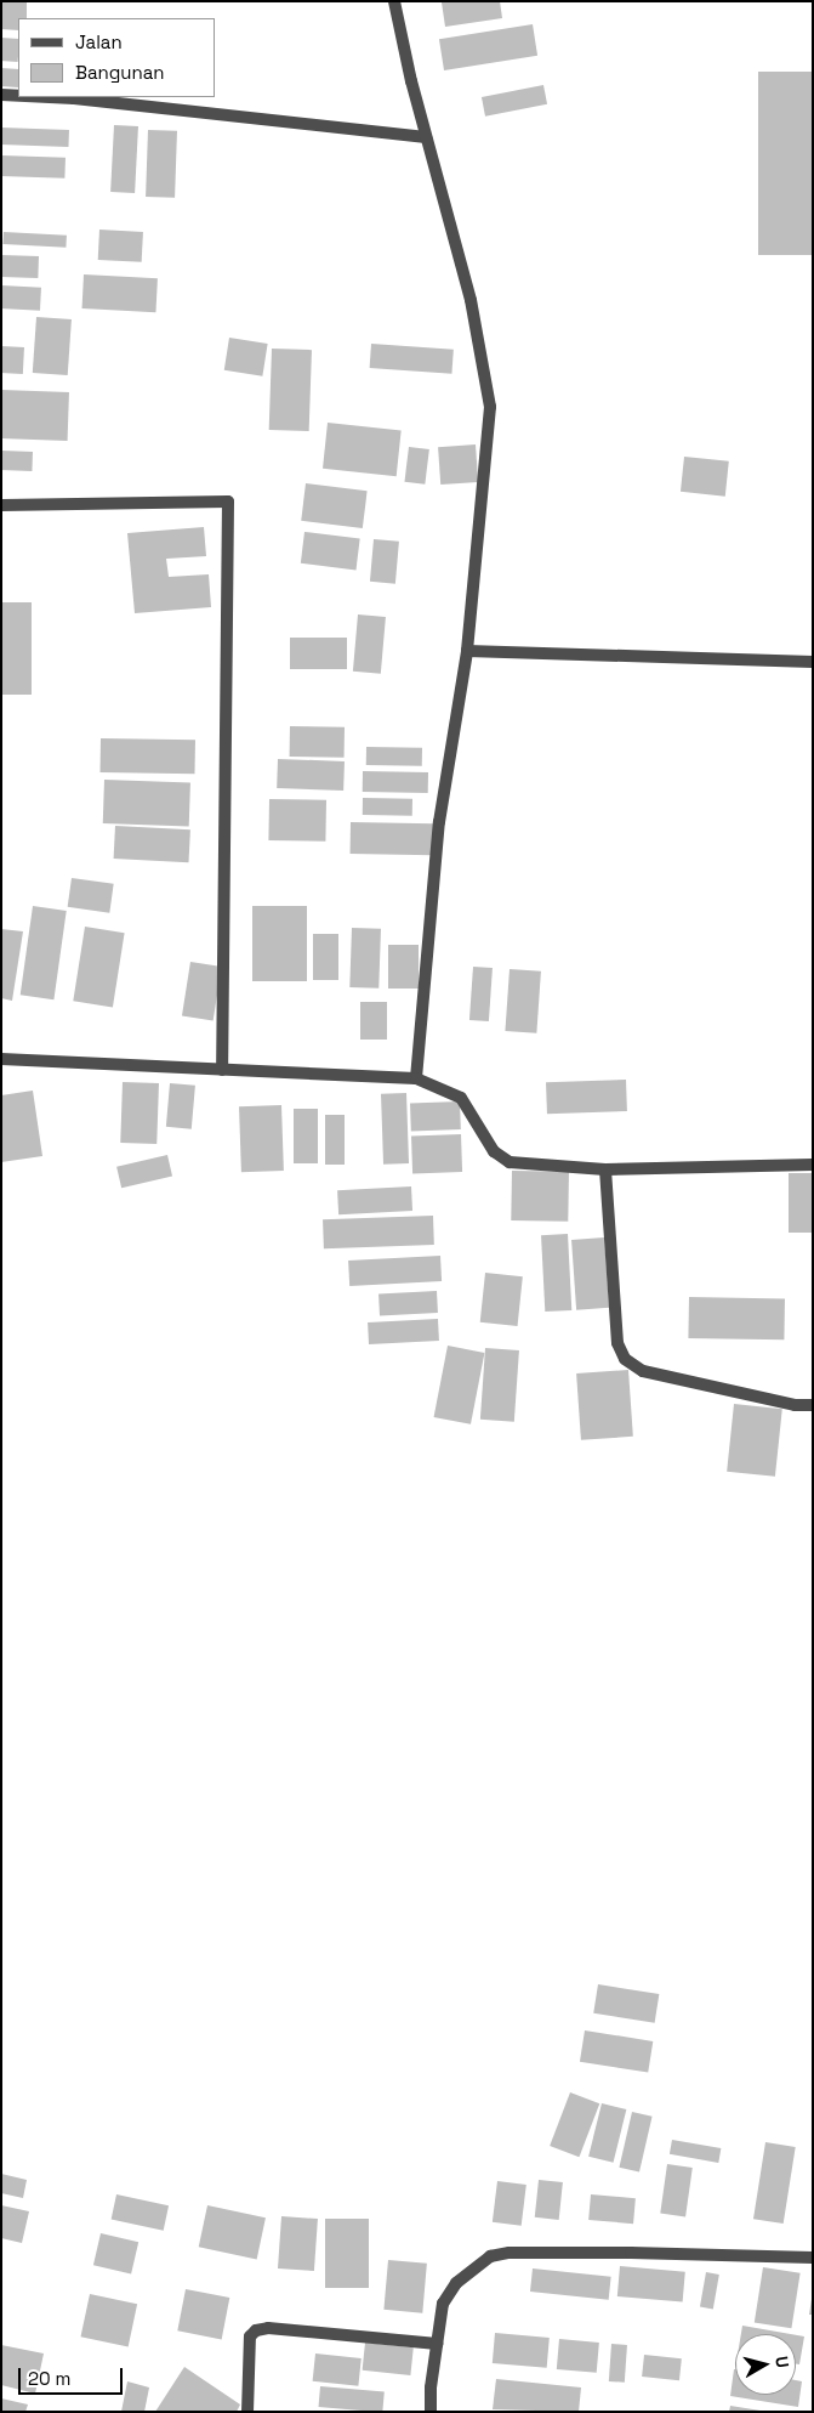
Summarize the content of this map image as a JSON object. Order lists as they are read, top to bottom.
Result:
{
  "legend": ["Jalan", "Bangunan"],
  "scale_bar": "20 m",
  "north": "right"
}
